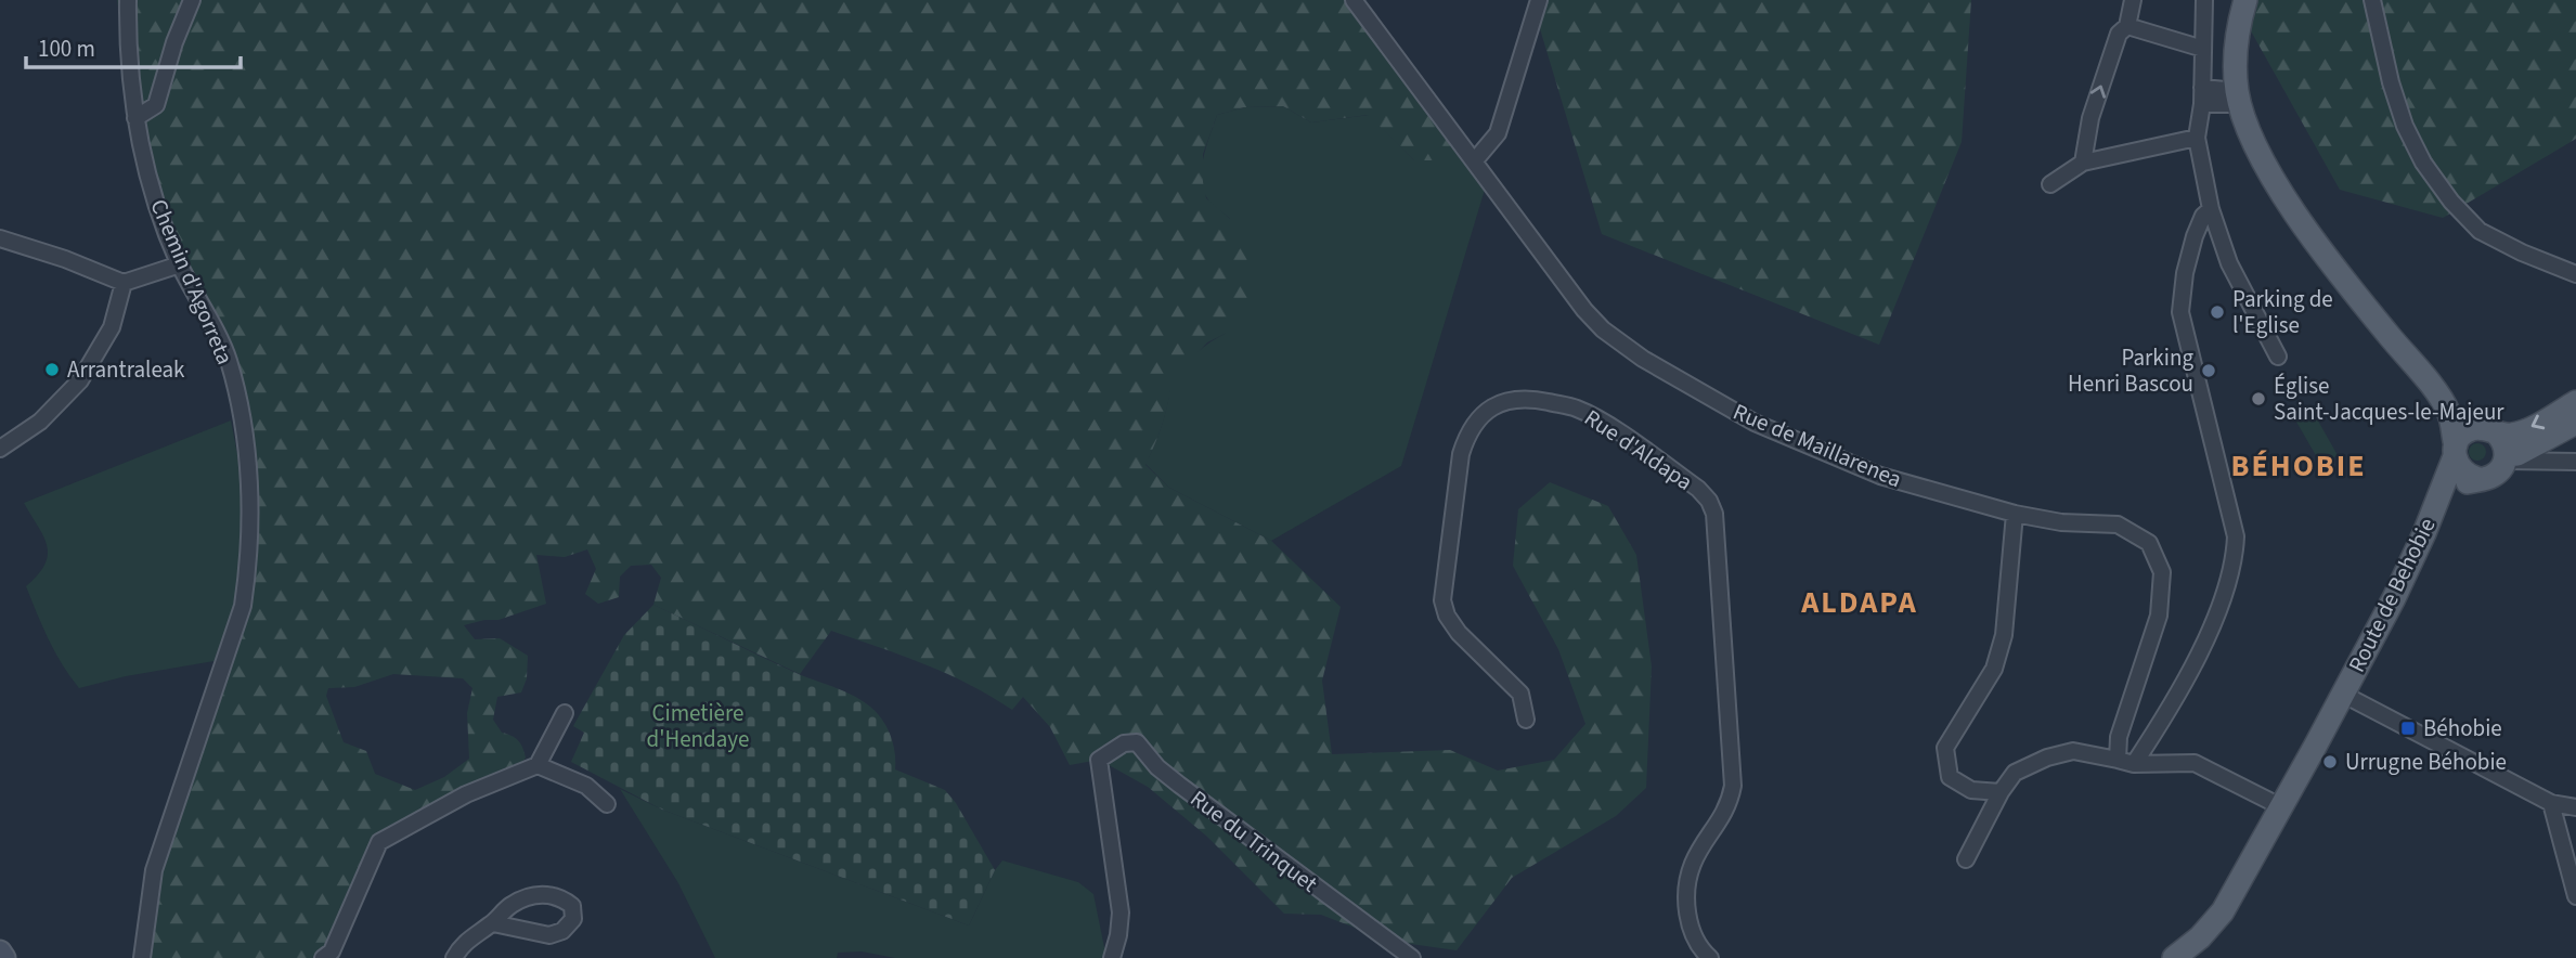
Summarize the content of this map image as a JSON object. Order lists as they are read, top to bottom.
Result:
{
  "streets": {
    "main road": ["Route de Behobie"],
    "street": [
      "Chemin d'Agorreta",
      "Rue de Maillarenea",
      "Rue d'Aldapa",
      "Rue du Trinquet"
    ]
  },
  "districts": ["BÉHOBIE", "ALDAPA"],
  "parks": ["Cimetière d'Hendaye"],
  "places": {
    "other": [
      "Parking de l'Eglise",
      "Arrantraleak",
      "Parking Henri Bascou",
      "Église Saint-Jacques-le-Majeur",
      "Urrugne Béhobie"
    ],
    "transit": ["Béhobie"]
  },
  "scale_bar": "100 m"
}
